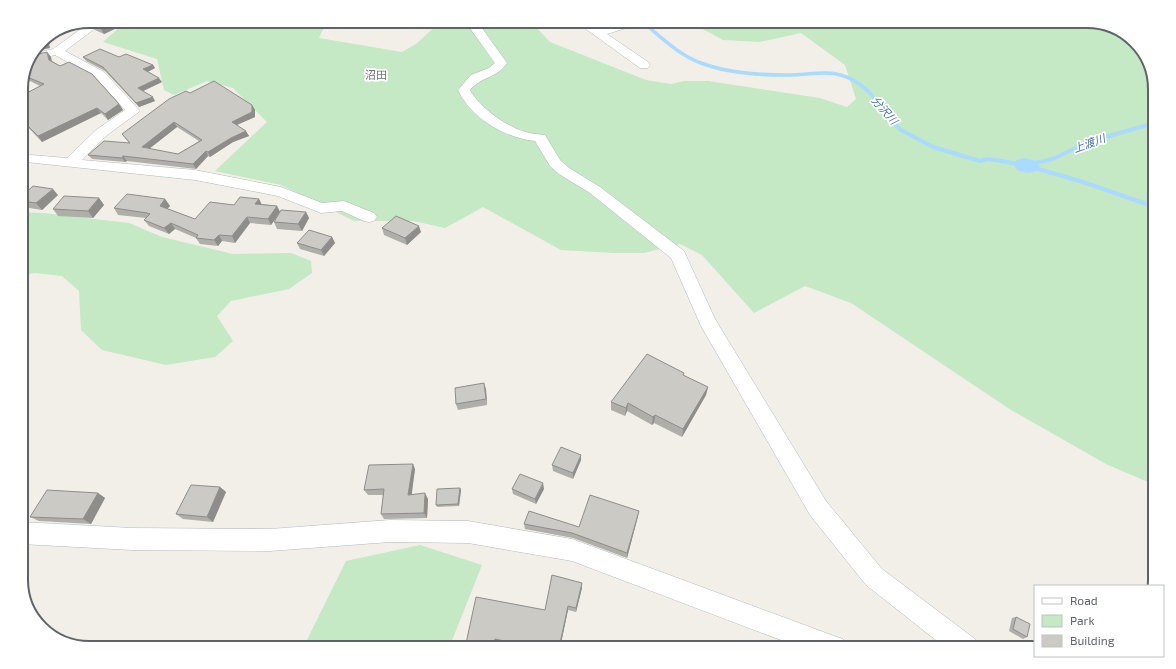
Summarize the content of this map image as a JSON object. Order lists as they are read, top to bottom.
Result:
{
  "districts": ["沼田"],
  "water": ["分沢川", "上渡川"],
  "legend": ["Road", "Park", "Building"]
}
